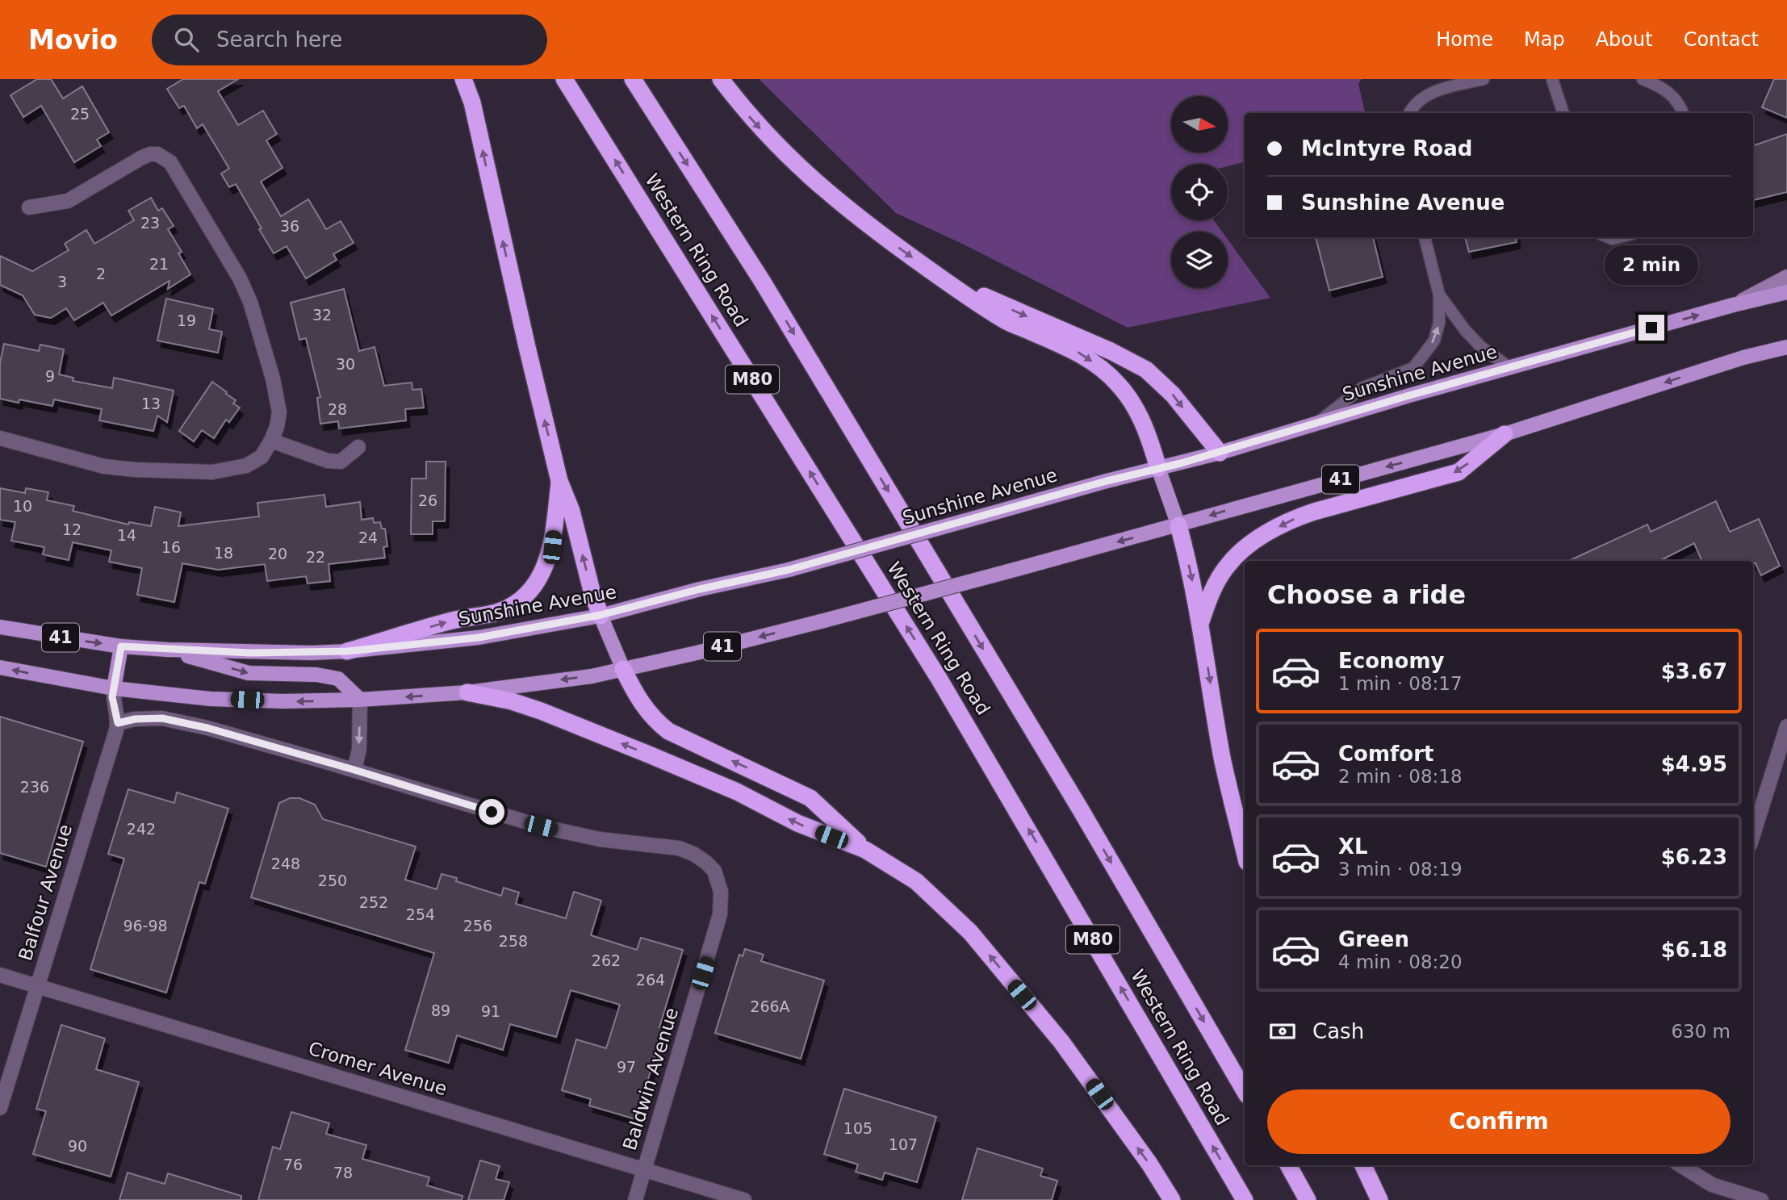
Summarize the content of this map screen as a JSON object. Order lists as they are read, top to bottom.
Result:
{
  "streets": {
    "highway": ["Western Ring Road", "M80"],
    "main road": ["Sunshine Avenue", "41"],
    "street": ["Balfour Avenue", "Cromer Avenue", "Baldwin Avenue"]
  },
  "crossings": [
    ["Sunshine Avenue", "41"],
    ["41", "Balfour Avenue"],
    ["Balfour Avenue", "Cromer Avenue"],
    ["Cromer Avenue", "Baldwin Avenue"]
  ],
  "house_numbers": [
    "25",
    "23",
    "36",
    "21",
    "2",
    "3",
    "32",
    "19",
    "30",
    "9",
    "13",
    "28",
    "26",
    "10",
    "12",
    "14",
    "24",
    "16",
    "18",
    "20",
    "22",
    "236",
    "242",
    "248",
    "250",
    "252",
    "254",
    "96-98",
    "256",
    "258",
    "262",
    "264",
    "266A",
    "89",
    "91",
    "97",
    "105",
    "107",
    "90",
    "76",
    "78"
  ],
  "north": "right",
  "page": {
    "header": "Movio",
    "search": "Search here",
    "nav": [
      "Home",
      "Map",
      "About",
      "Contact"
    ],
    "banner": ["McIntyre Road", "Sunshine Avenue"],
    "bubble": "2 min",
    "heading": "Choose a ride",
    "list": [
      {
        "name": "Economy",
        "note": "1 min · 08:17",
        "value": "$3.67"
      },
      {
        "name": "Comfort",
        "note": "2 min · 08:18",
        "value": "$4.95"
      },
      {
        "name": "XL",
        "note": "3 min · 08:19",
        "value": "$6.23"
      },
      {
        "name": "Green",
        "note": "4 min · 08:20",
        "value": "$6.18"
      }
    ],
    "pay": ["Cash", "630 m"],
    "buttons": "Confirm"
  }
}
